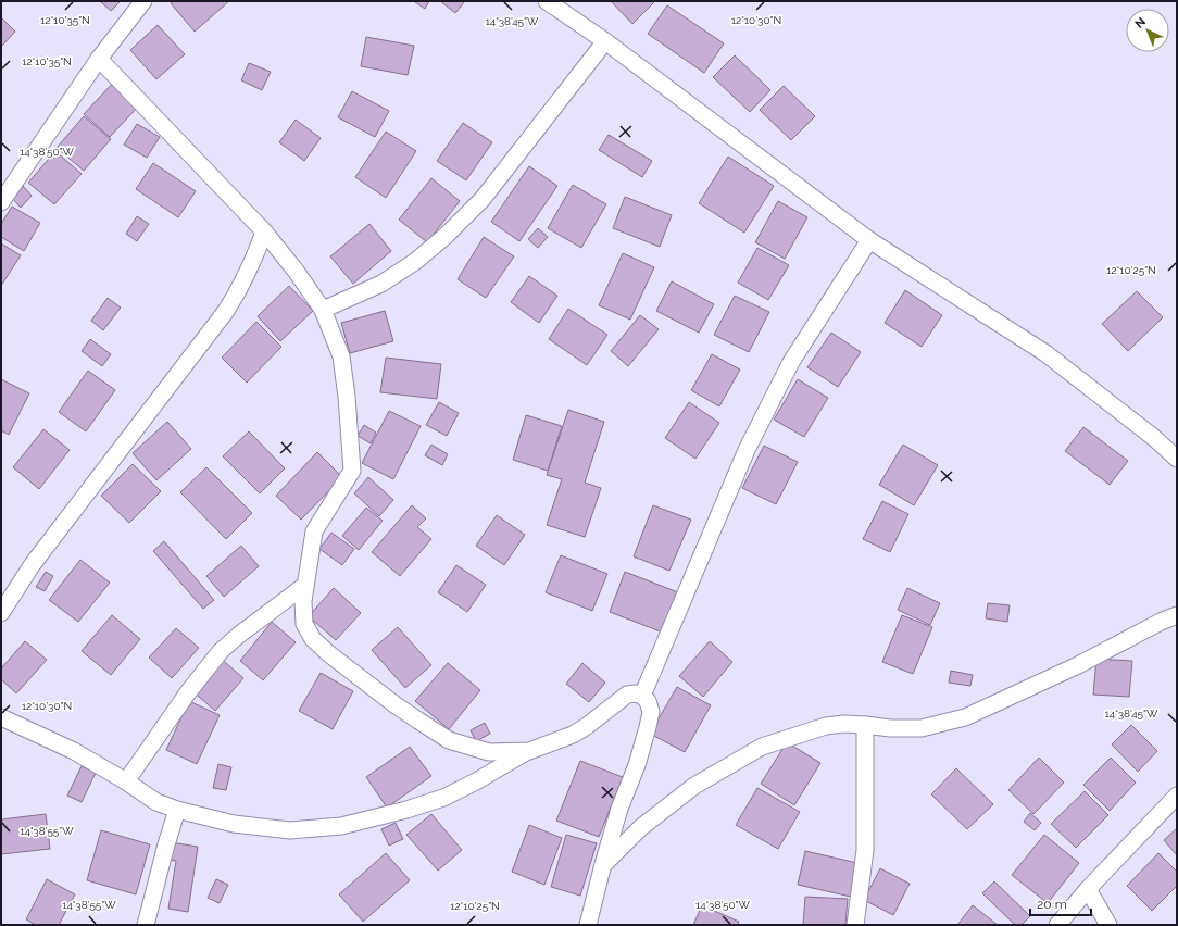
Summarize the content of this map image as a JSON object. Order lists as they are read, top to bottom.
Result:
{
  "scale_bar": "20 m",
  "north": "top left",
  "coordinates": [
    "12°10'35\"N",
    "12°10'30\"N",
    "14°38'45\"W",
    "14°38'50\"W",
    "12°10'25\"N",
    "14°38'55\"W"
  ]
}
